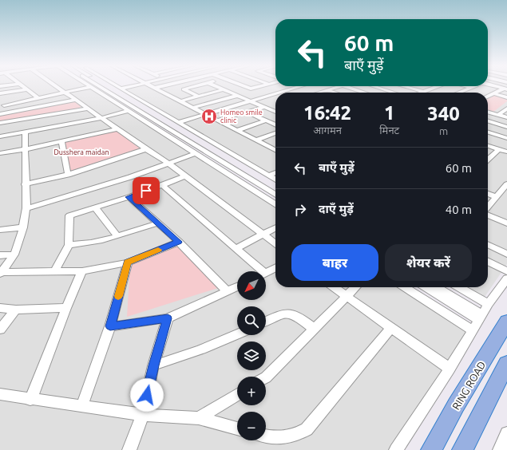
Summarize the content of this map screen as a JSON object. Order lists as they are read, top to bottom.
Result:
{
  "streets": {
    "highway": ["RING ROAD"]
  },
  "parks": ["Dusshera maidan"],
  "places": {
    "hospital": ["Homeo smile clinic"]
  },
  "north": "bottom left",
  "page": {
    "turn": ["60 m", "बाएँ मुड़ें"],
    "eta": [
      "16:42",
      "आगमन",
      "1",
      "मिनट",
      "340",
      "m"
    ],
    "list": [
      {
        "name": "बाएँ मुड़ें",
        "value": "60 m"
      },
      {
        "name": "दाएँ मुड़ें",
        "value": "40 m"
      }
    ],
    "buttons": ["बाहर", "शेयर करें"],
    "map_buttons": ["+", "−"]
  }
}
